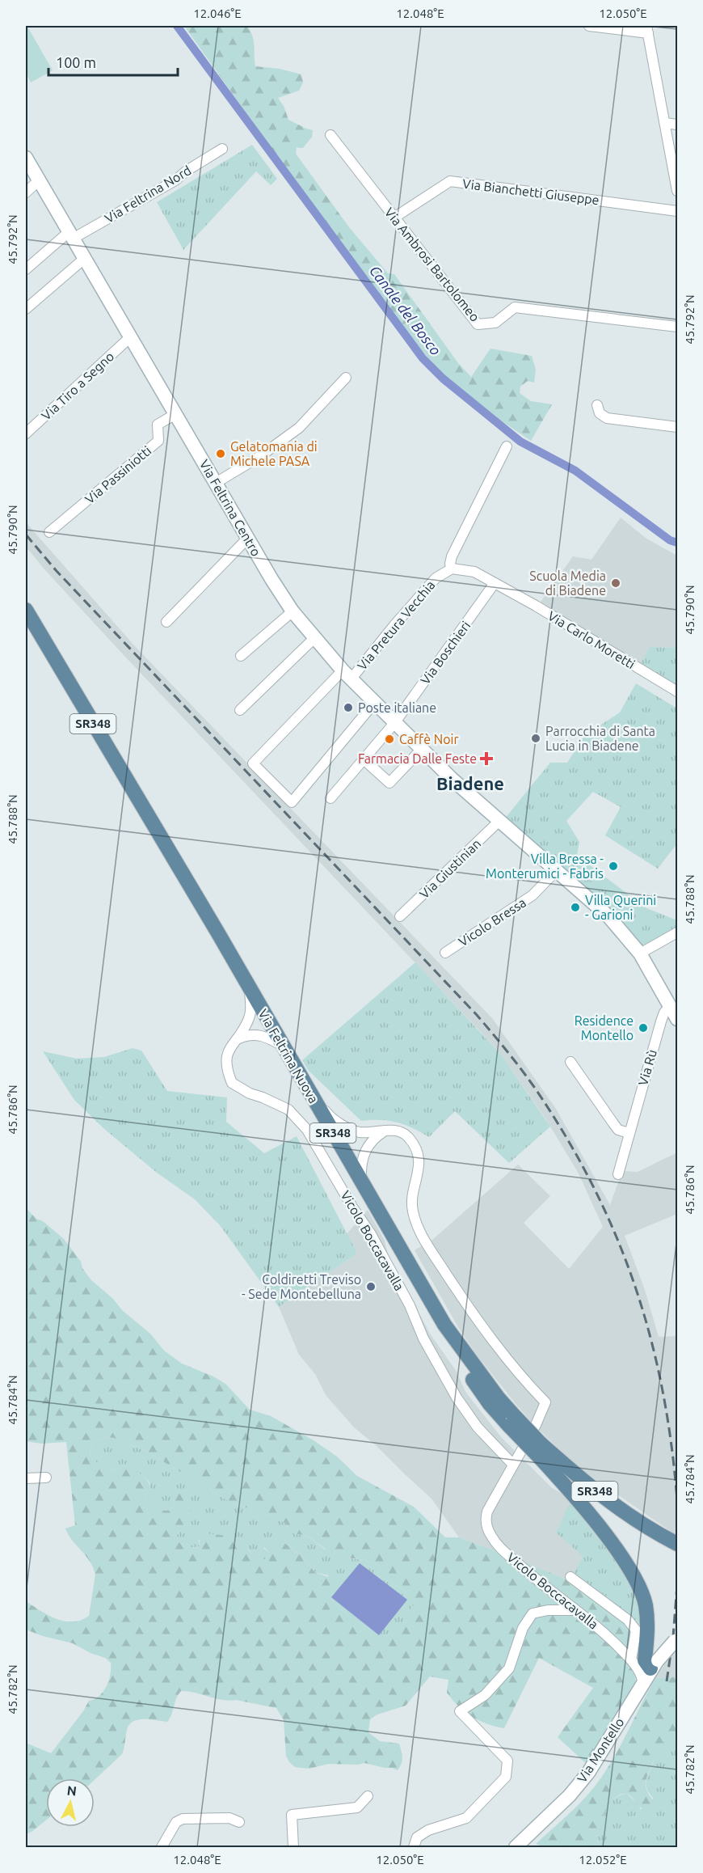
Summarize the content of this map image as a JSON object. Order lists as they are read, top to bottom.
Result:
{
  "streets": {
    "main road": [
      "Via Feltrina Centro",
      "SR348",
      "Via Feltrina Nuova",
      "Via Montello"
    ],
    "street": [
      "Via Bianchetti Giuseppe",
      "Via Feltrina Nord",
      "Via Ambrosi Bartolomeo",
      "Via Tiro a Segno",
      "Via Passiniotti",
      "Via Pretura Vecchia",
      "Via Carlo Moretti",
      "Via Boschieri",
      "Via Giustinian",
      "Vicolo Bressa",
      "Via Rù",
      "Vicolo Boccacavalla"
    ]
  },
  "crossings": [
    ["Via Bianchetti Giuseppe", "Via Ambrosi Bartolomeo"],
    ["Via Tiro a Segno", "Via Feltrina Centro"],
    ["Via Passiniotti", "Via Feltrina Centro"],
    ["Via Feltrina Centro", "Via Pretura Vecchia"],
    ["Via Feltrina Centro", "Via Boschieri"],
    ["Via Feltrina Centro", "Via Giustinian"],
    ["Via Feltrina Centro", "Vicolo Bressa"],
    ["Via Feltrina Centro", "Via Rù"],
    ["Via Pretura Vecchia", "Via Carlo Moretti"],
    ["Via Carlo Moretti", "Via Boschieri"],
    ["Via Feltrina Nuova", "Vicolo Boccacavalla"],
    ["Vicolo Boccacavalla", "Via Montello"]
  ],
  "districts": ["Biadene"],
  "water": ["Canale del Bosco"],
  "places": {
    "other": [
      "Gelatomania di Michele PASA",
      "Scuola Media di Biadene",
      "Poste italiane",
      "Parrocchia di Santa Lucia in Biadene",
      "Caffè Noir",
      "Villa Bressa - Monterumici - Fabris",
      "Villa Querini - Garioni",
      "Residence Montello",
      "Coldiretti Treviso - Sede Montebelluna"
    ],
    "health": ["Farmacia Dalle Feste"]
  },
  "scale_bar": "100 m",
  "north": "top",
  "coordinates": [
    "12.046°E",
    "12.048°E",
    "12.050°E",
    "45.792°N",
    "45.790°N",
    "45.788°N",
    "45.786°N",
    "45.784°N",
    "45.782°N",
    "12.052°E"
  ]
}
